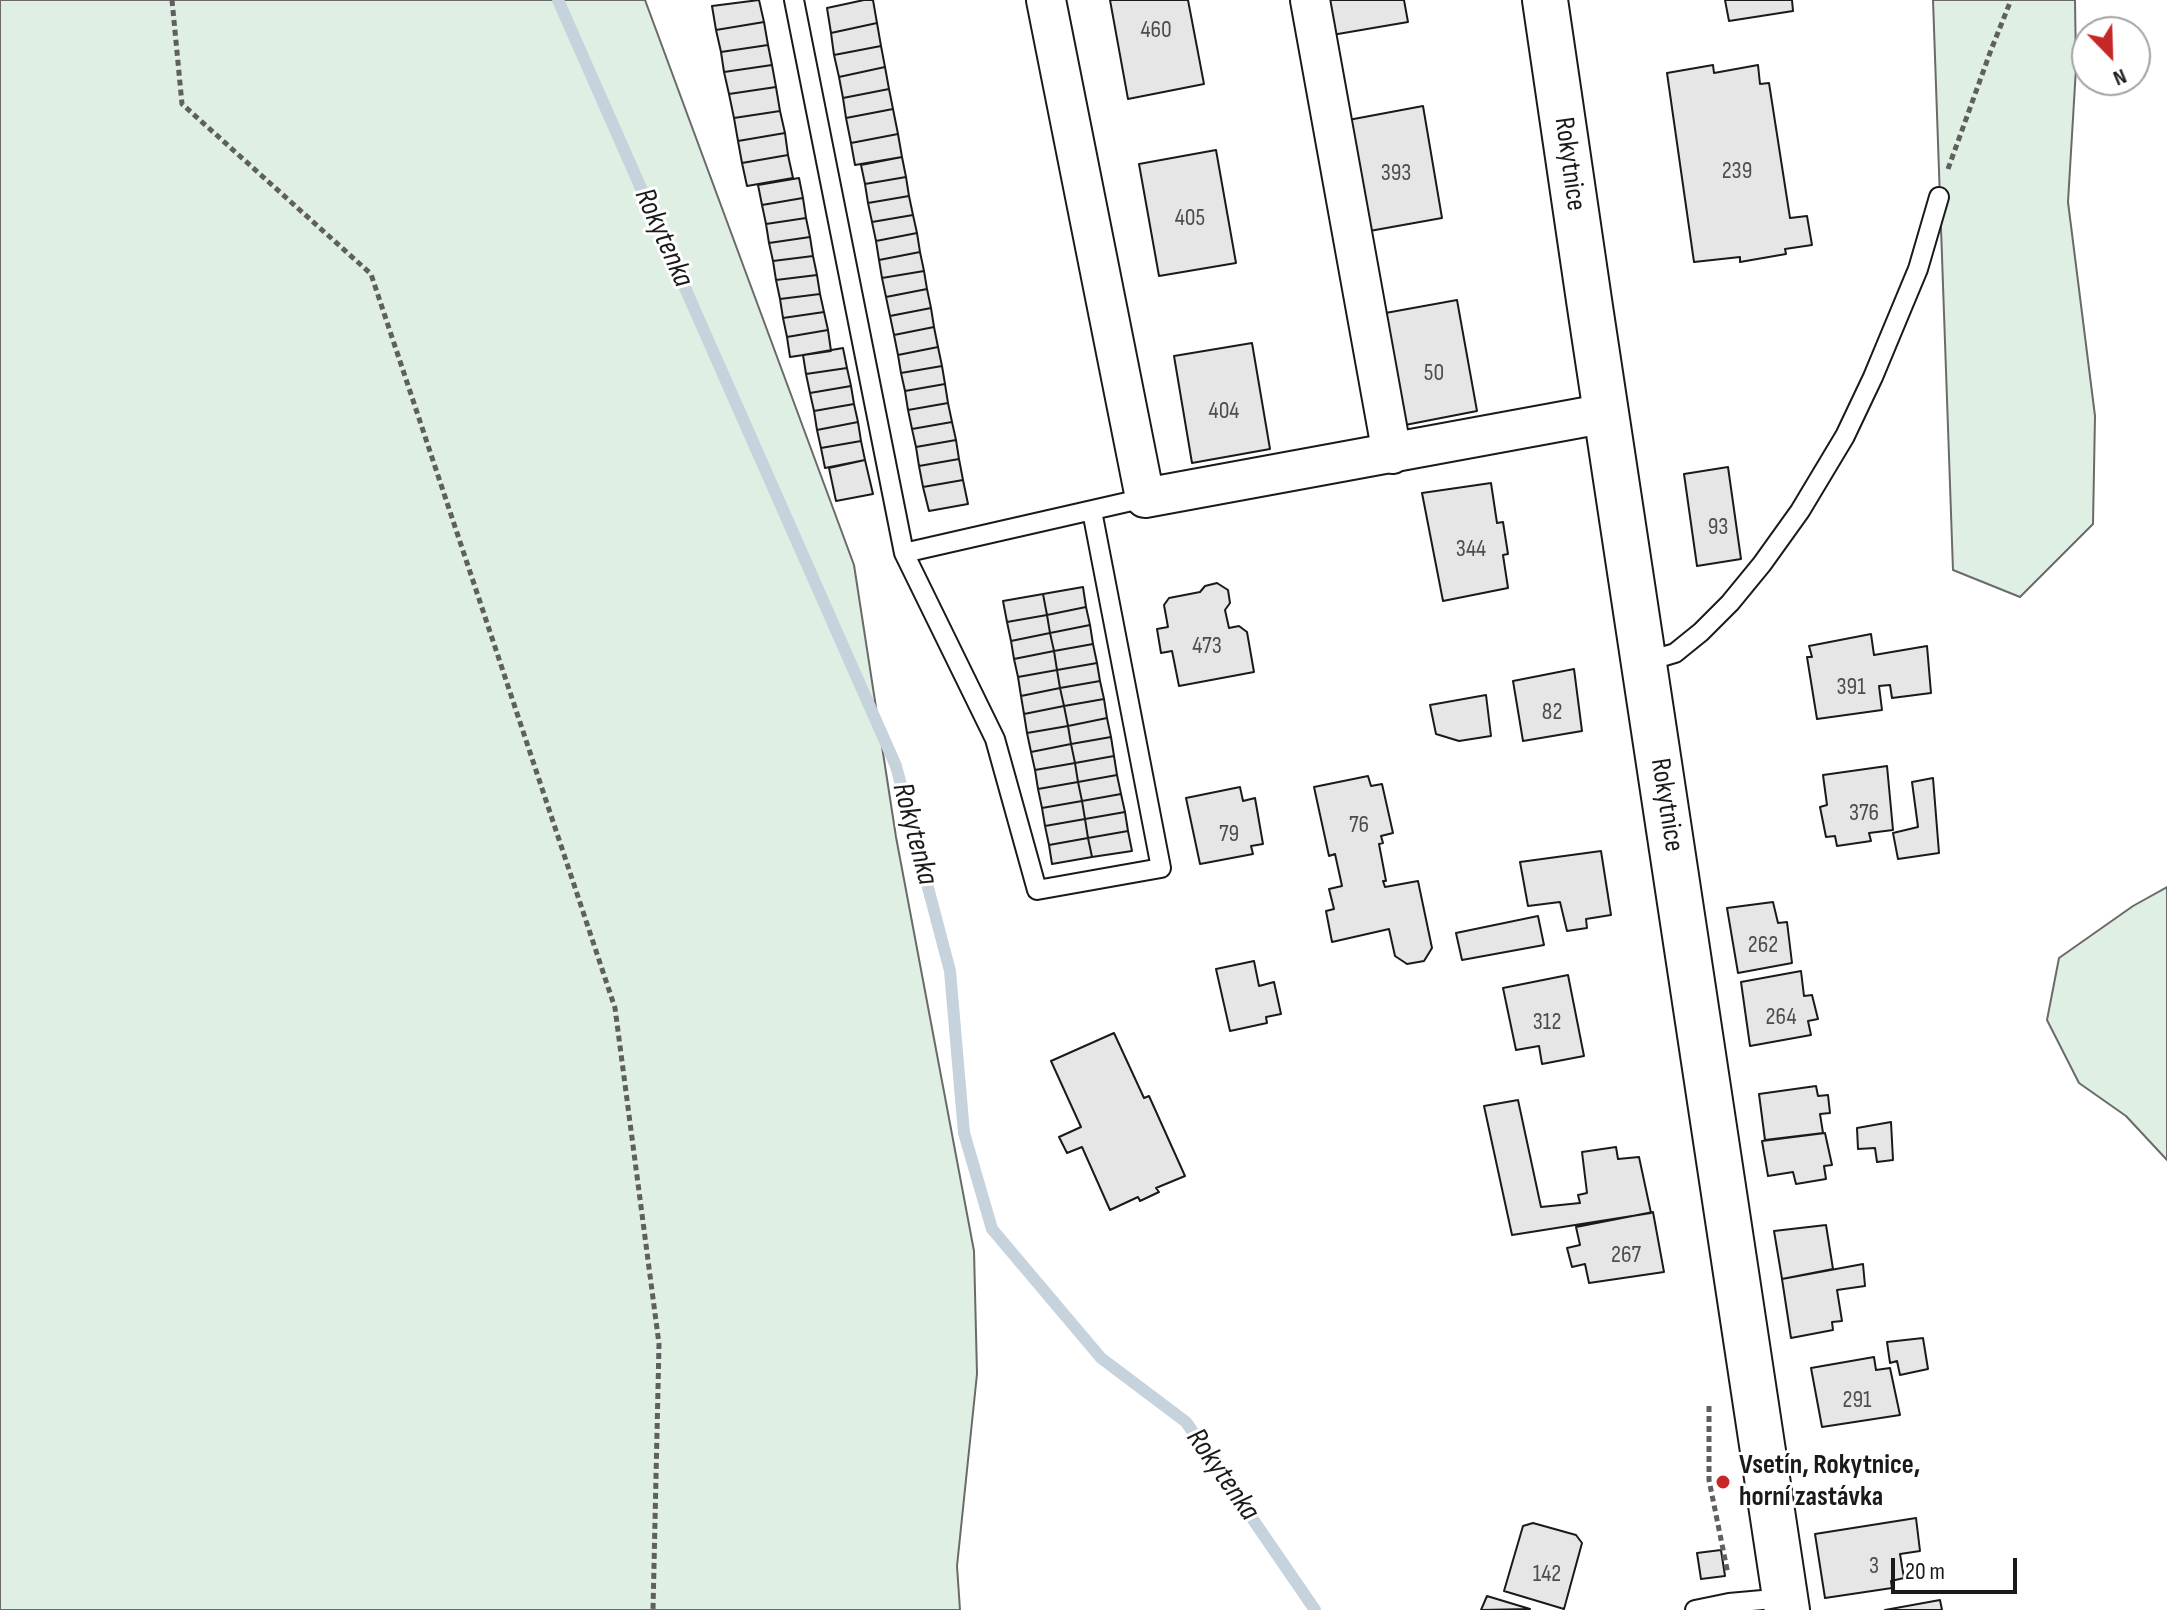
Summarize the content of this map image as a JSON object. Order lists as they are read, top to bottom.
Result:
{
  "streets": {
    "main road": ["Rokytnice"]
  },
  "water": ["Rokytenka"],
  "places": ["Vsetín, Rokytnice, horní zastávka"],
  "house_numbers": [
    "460",
    "239",
    "393",
    "405",
    "50",
    "404",
    "93",
    "344",
    "473",
    "391",
    "82",
    "376",
    "76",
    "79",
    "262",
    "264",
    "312",
    "267",
    "291",
    "3",
    "142"
  ],
  "scale_bar": "20 m",
  "north": "bottom right"
}
